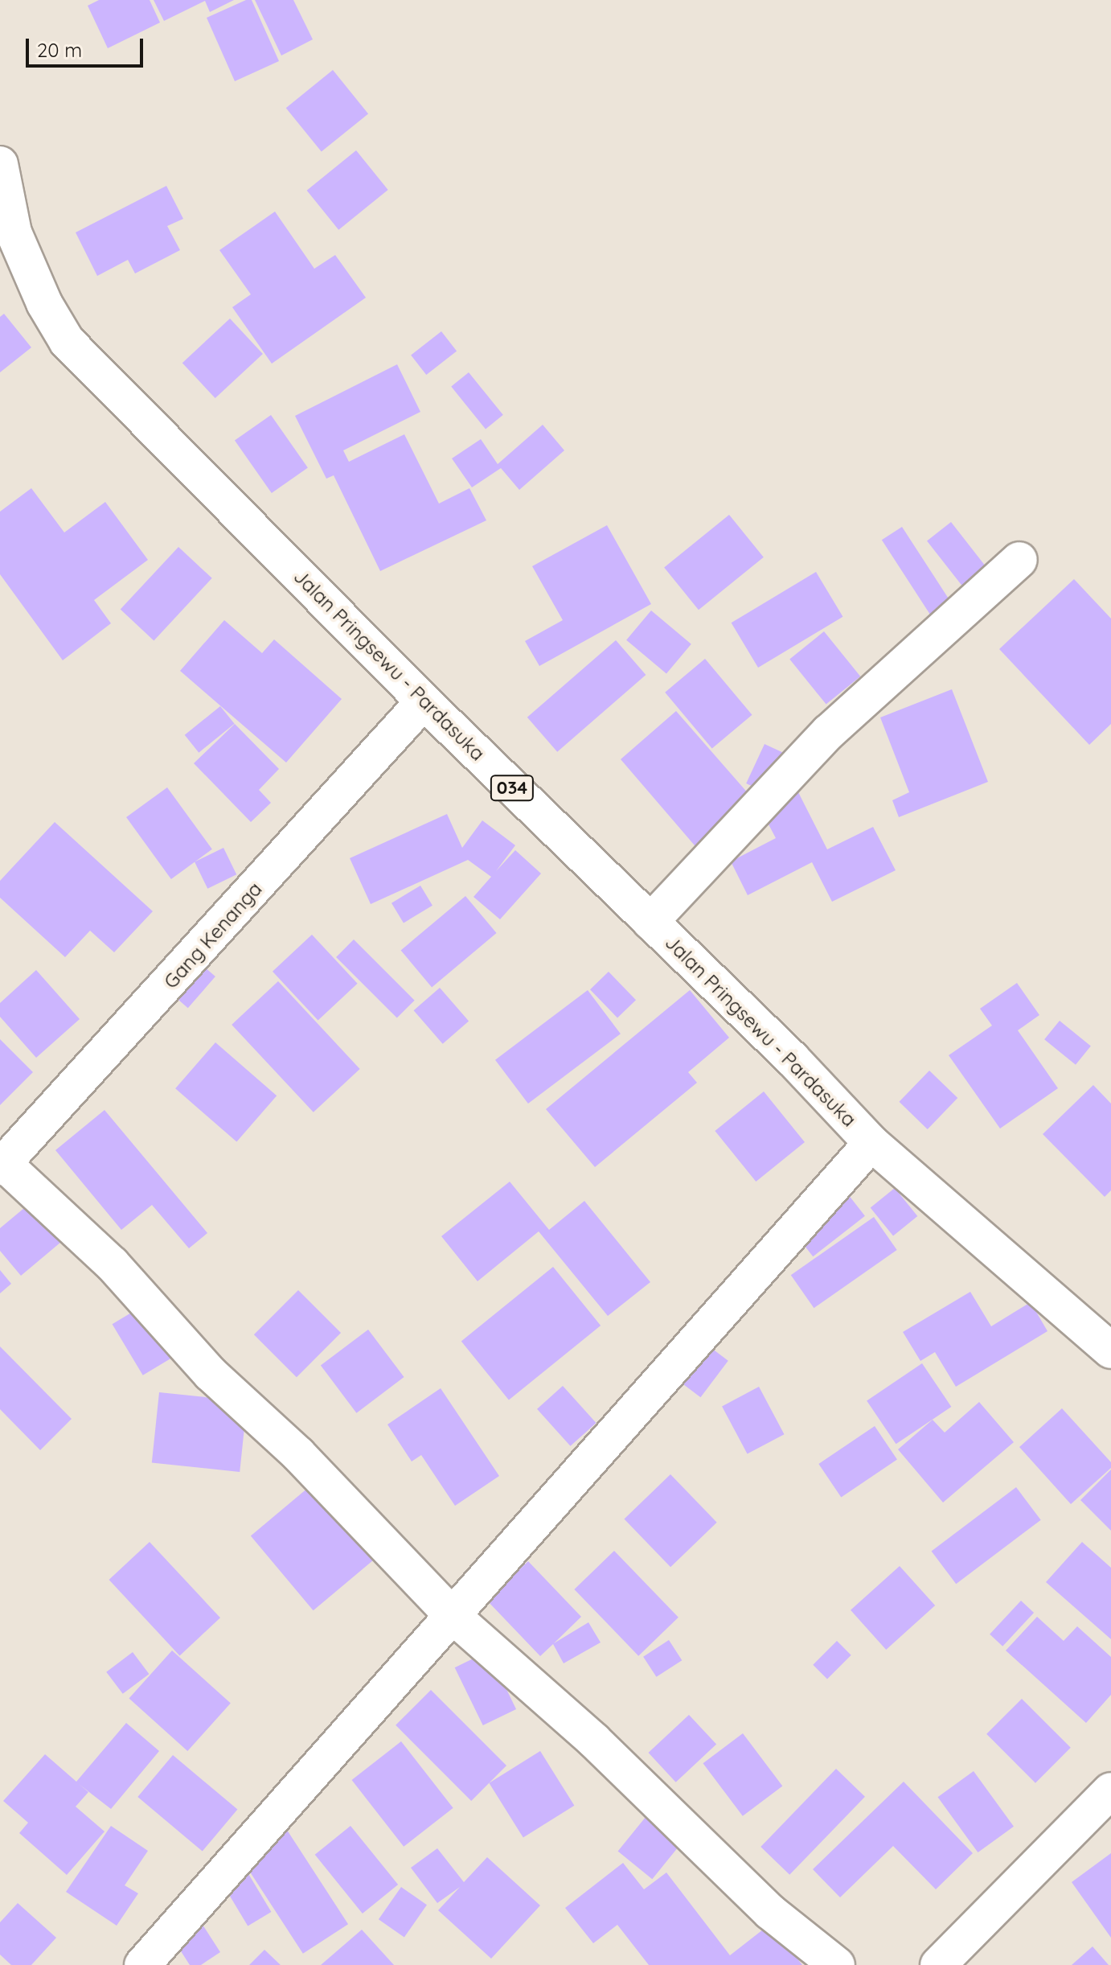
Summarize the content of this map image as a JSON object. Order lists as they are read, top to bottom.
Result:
{
  "streets": {
    "street": ["Jalan Pringsewu - Pardasuka", "034", "Gang Kenanga"]
  },
  "crossings": [
    ["Jalan Pringsewu - Pardasuka", "Gang Kenanga"]
  ],
  "scale_bar": "20 m"
}
